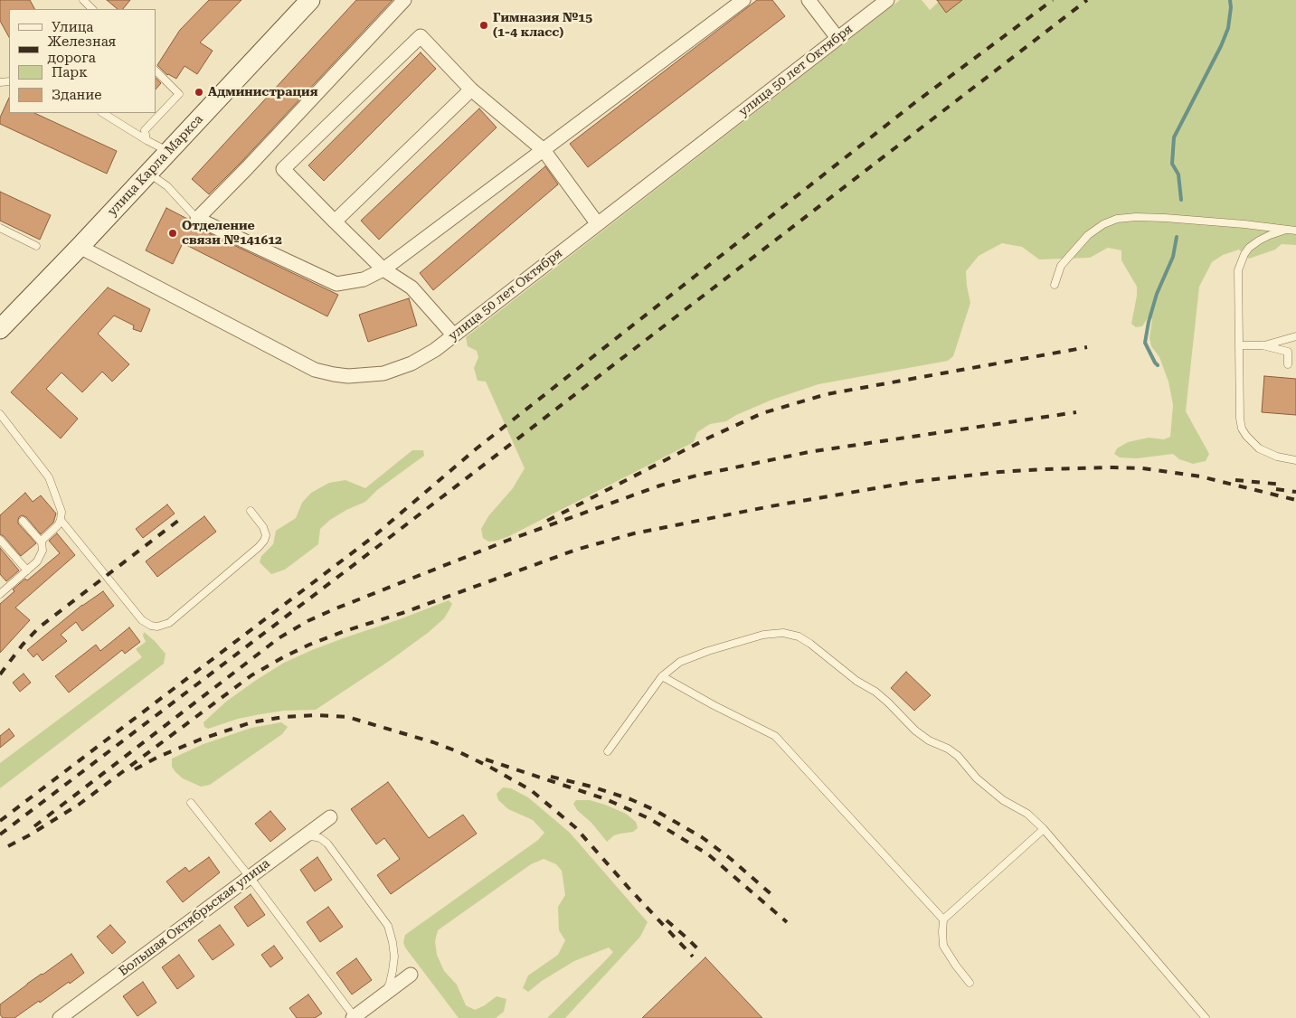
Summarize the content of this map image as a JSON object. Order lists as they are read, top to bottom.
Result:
{
  "streets": {
    "street": ["улица 50 лет Октября", "улица Карла Маркса", "Большая Октябрьская улица"]
  },
  "crossings": [
    ["улица 50 лет Октября", "улица Карла Маркса"]
  ],
  "places": ["Гимназия №15 (1-4 класс)", "Администрация", "Отделение связи №141612"],
  "legend": [
    "Улица",
    "Железная дорога",
    "Парк",
    "Здание"
  ]
}
